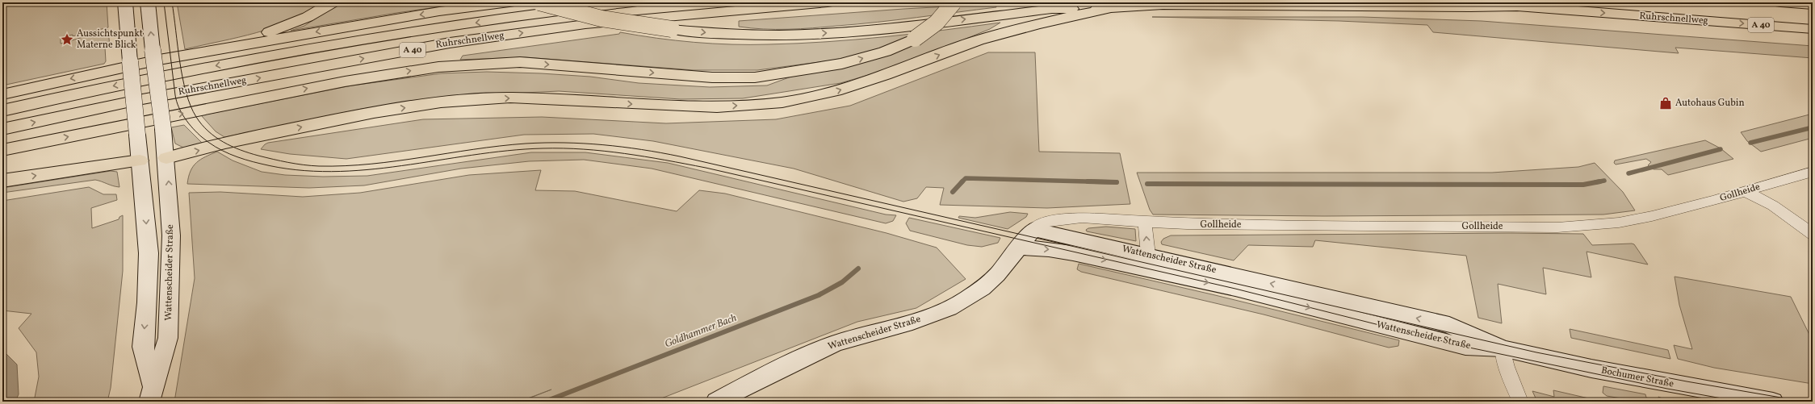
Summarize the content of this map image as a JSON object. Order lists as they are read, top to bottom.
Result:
{
  "streets": {
    "highway": ["Ruhrschnellweg", "A 40"],
    "main road": ["Wattenscheider Straße", "Bochumer Straße"],
    "street": ["Gollheide"]
  },
  "crossings": [
    ["Gollheide", "Wattenscheider Straße"],
    ["Wattenscheider Straße", "Bochumer Straße"]
  ],
  "water": ["Goldhammer Bach"],
  "places": {
    "place": ["Aussichtspunkt Materne Blick"],
    "shop": ["Autohaus Gubin"]
  }
}
